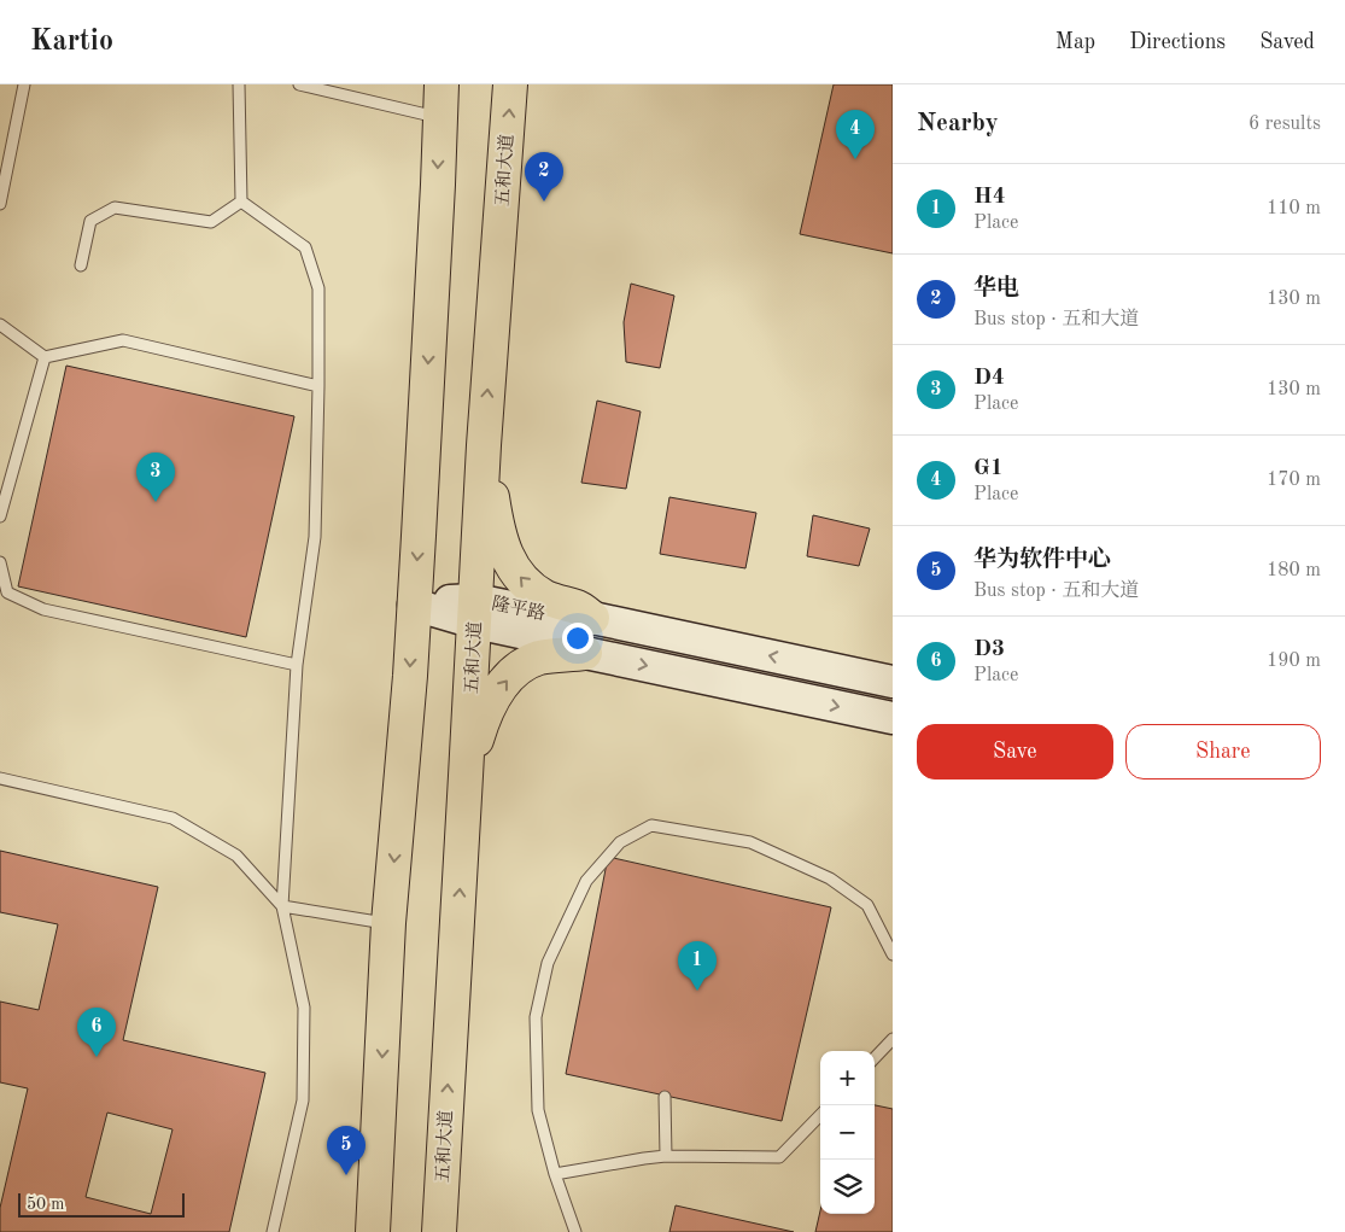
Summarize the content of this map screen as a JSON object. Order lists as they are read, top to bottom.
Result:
{
  "streets": {
    "main road": ["五和大道", "隆平路"]
  },
  "crossings": [
    ["五和大道", "隆平路"]
  ],
  "scale_bar": "50 m",
  "page": {
    "header": "Kartio",
    "nav": ["Map", "Directions", "Saved"],
    "heading": ["Nearby", "6 results"],
    "pins": [
      "4",
      "2",
      "3",
      "1",
      "6",
      "5"
    ],
    "list": [
      {
        "mark": "1",
        "name": "H4",
        "note": "Place",
        "value": "110 m"
      },
      {
        "mark": "2",
        "name": "华电",
        "note": "Bus stop · 五和大道",
        "value": "130 m"
      },
      {
        "mark": "3",
        "name": "D4",
        "note": "Place",
        "value": "130 m"
      },
      {
        "mark": "4",
        "name": "G1",
        "note": "Place",
        "value": "170 m"
      },
      {
        "mark": "5",
        "name": "华为软件中心",
        "note": "Bus stop · 五和大道",
        "value": "180 m"
      },
      {
        "mark": "6",
        "name": "D3",
        "note": "Place",
        "value": "190 m"
      }
    ],
    "buttons": ["Save", "Share"],
    "map_buttons": ["+", "−"],
    "scale": "50 m"
  }
}
